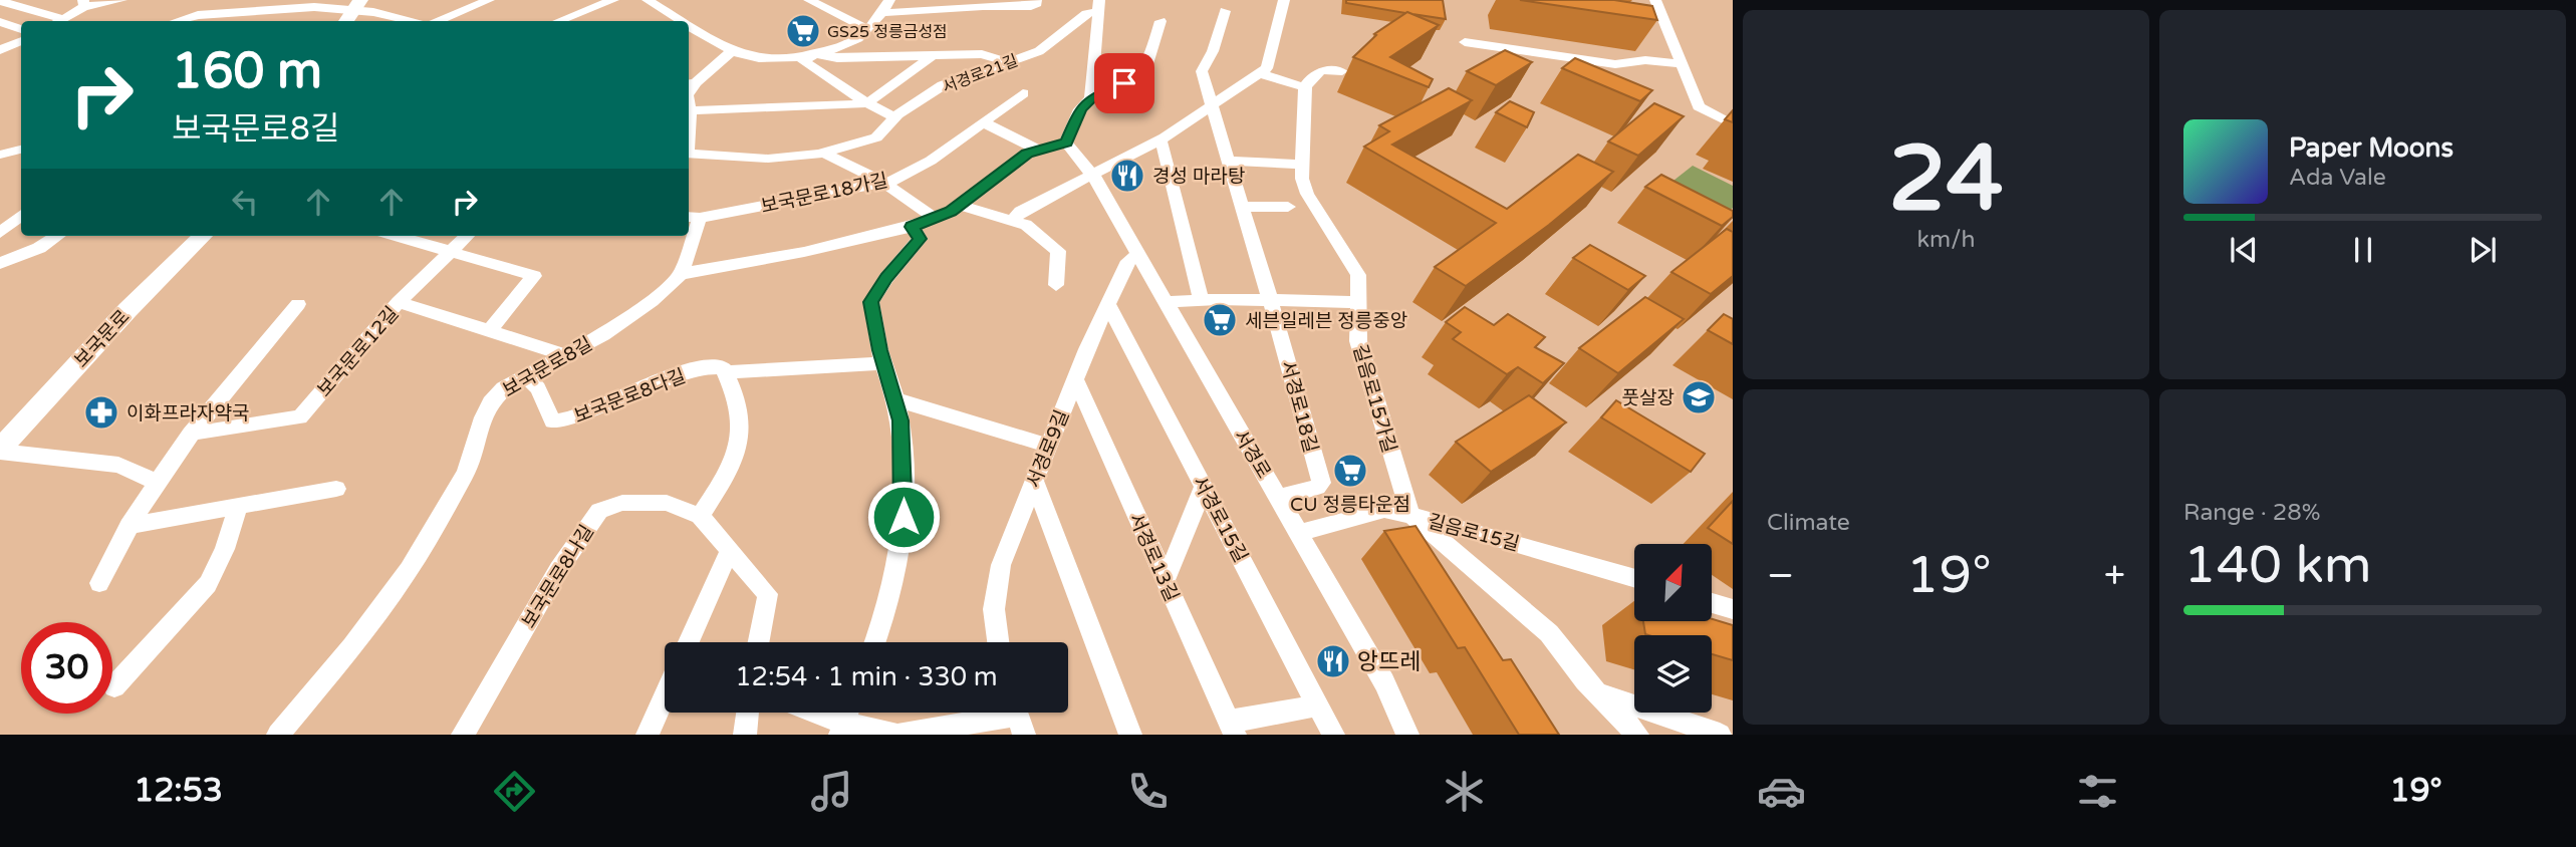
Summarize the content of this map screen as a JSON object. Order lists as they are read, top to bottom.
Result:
{
  "streets": {
    "main road": ["보국문로"],
    "street": [
      "서경로21길",
      "보국문로18가길",
      "보국문로12길",
      "보국문로8길",
      "보국문로8다길",
      "길음로15가길",
      "서경로18길",
      "서경로9길",
      "서경로",
      "서경로15길",
      "길음로15길",
      "서경로13길",
      "보국문로8나길"
    ]
  },
  "crossings": [
    ["보국문로12길", "보국문로8길"],
    ["보국문로8길", "보국문로8다길"],
    ["길음로15가길", "길음로15길"],
    ["서경로18길", "서경로"],
    ["서경로9길", "서경로"],
    ["서경로9길", "서경로15길"],
    ["서경로9길", "서경로13길"],
    ["서경로", "길음로15길"]
  ],
  "places": {
    "supermarket": ["GS25 정릉금성점", "세븐일레븐 정릉중앙", "CU 정릉타운점"],
    "restaurant": ["경성 마라탕", "앙뜨레"],
    "school or university": ["풋살장"],
    "pharmacy": ["이화프라자약국"]
  },
  "north": "top right",
  "page": {
    "tile": [
      ["24", "km/h"],
      "Climate",
      ["Range · 28%", "140 km"]
    ],
    "turn": ["160 m", "보국문로8길"],
    "song": ["Paper Moons", "Ada Vale"],
    "heat": ["−", "19°", "+"],
    "limit": "30",
    "trip": "12:54 · 1 min · 330 m",
    "tabs": ["12:53", "19°"]
  }
}
